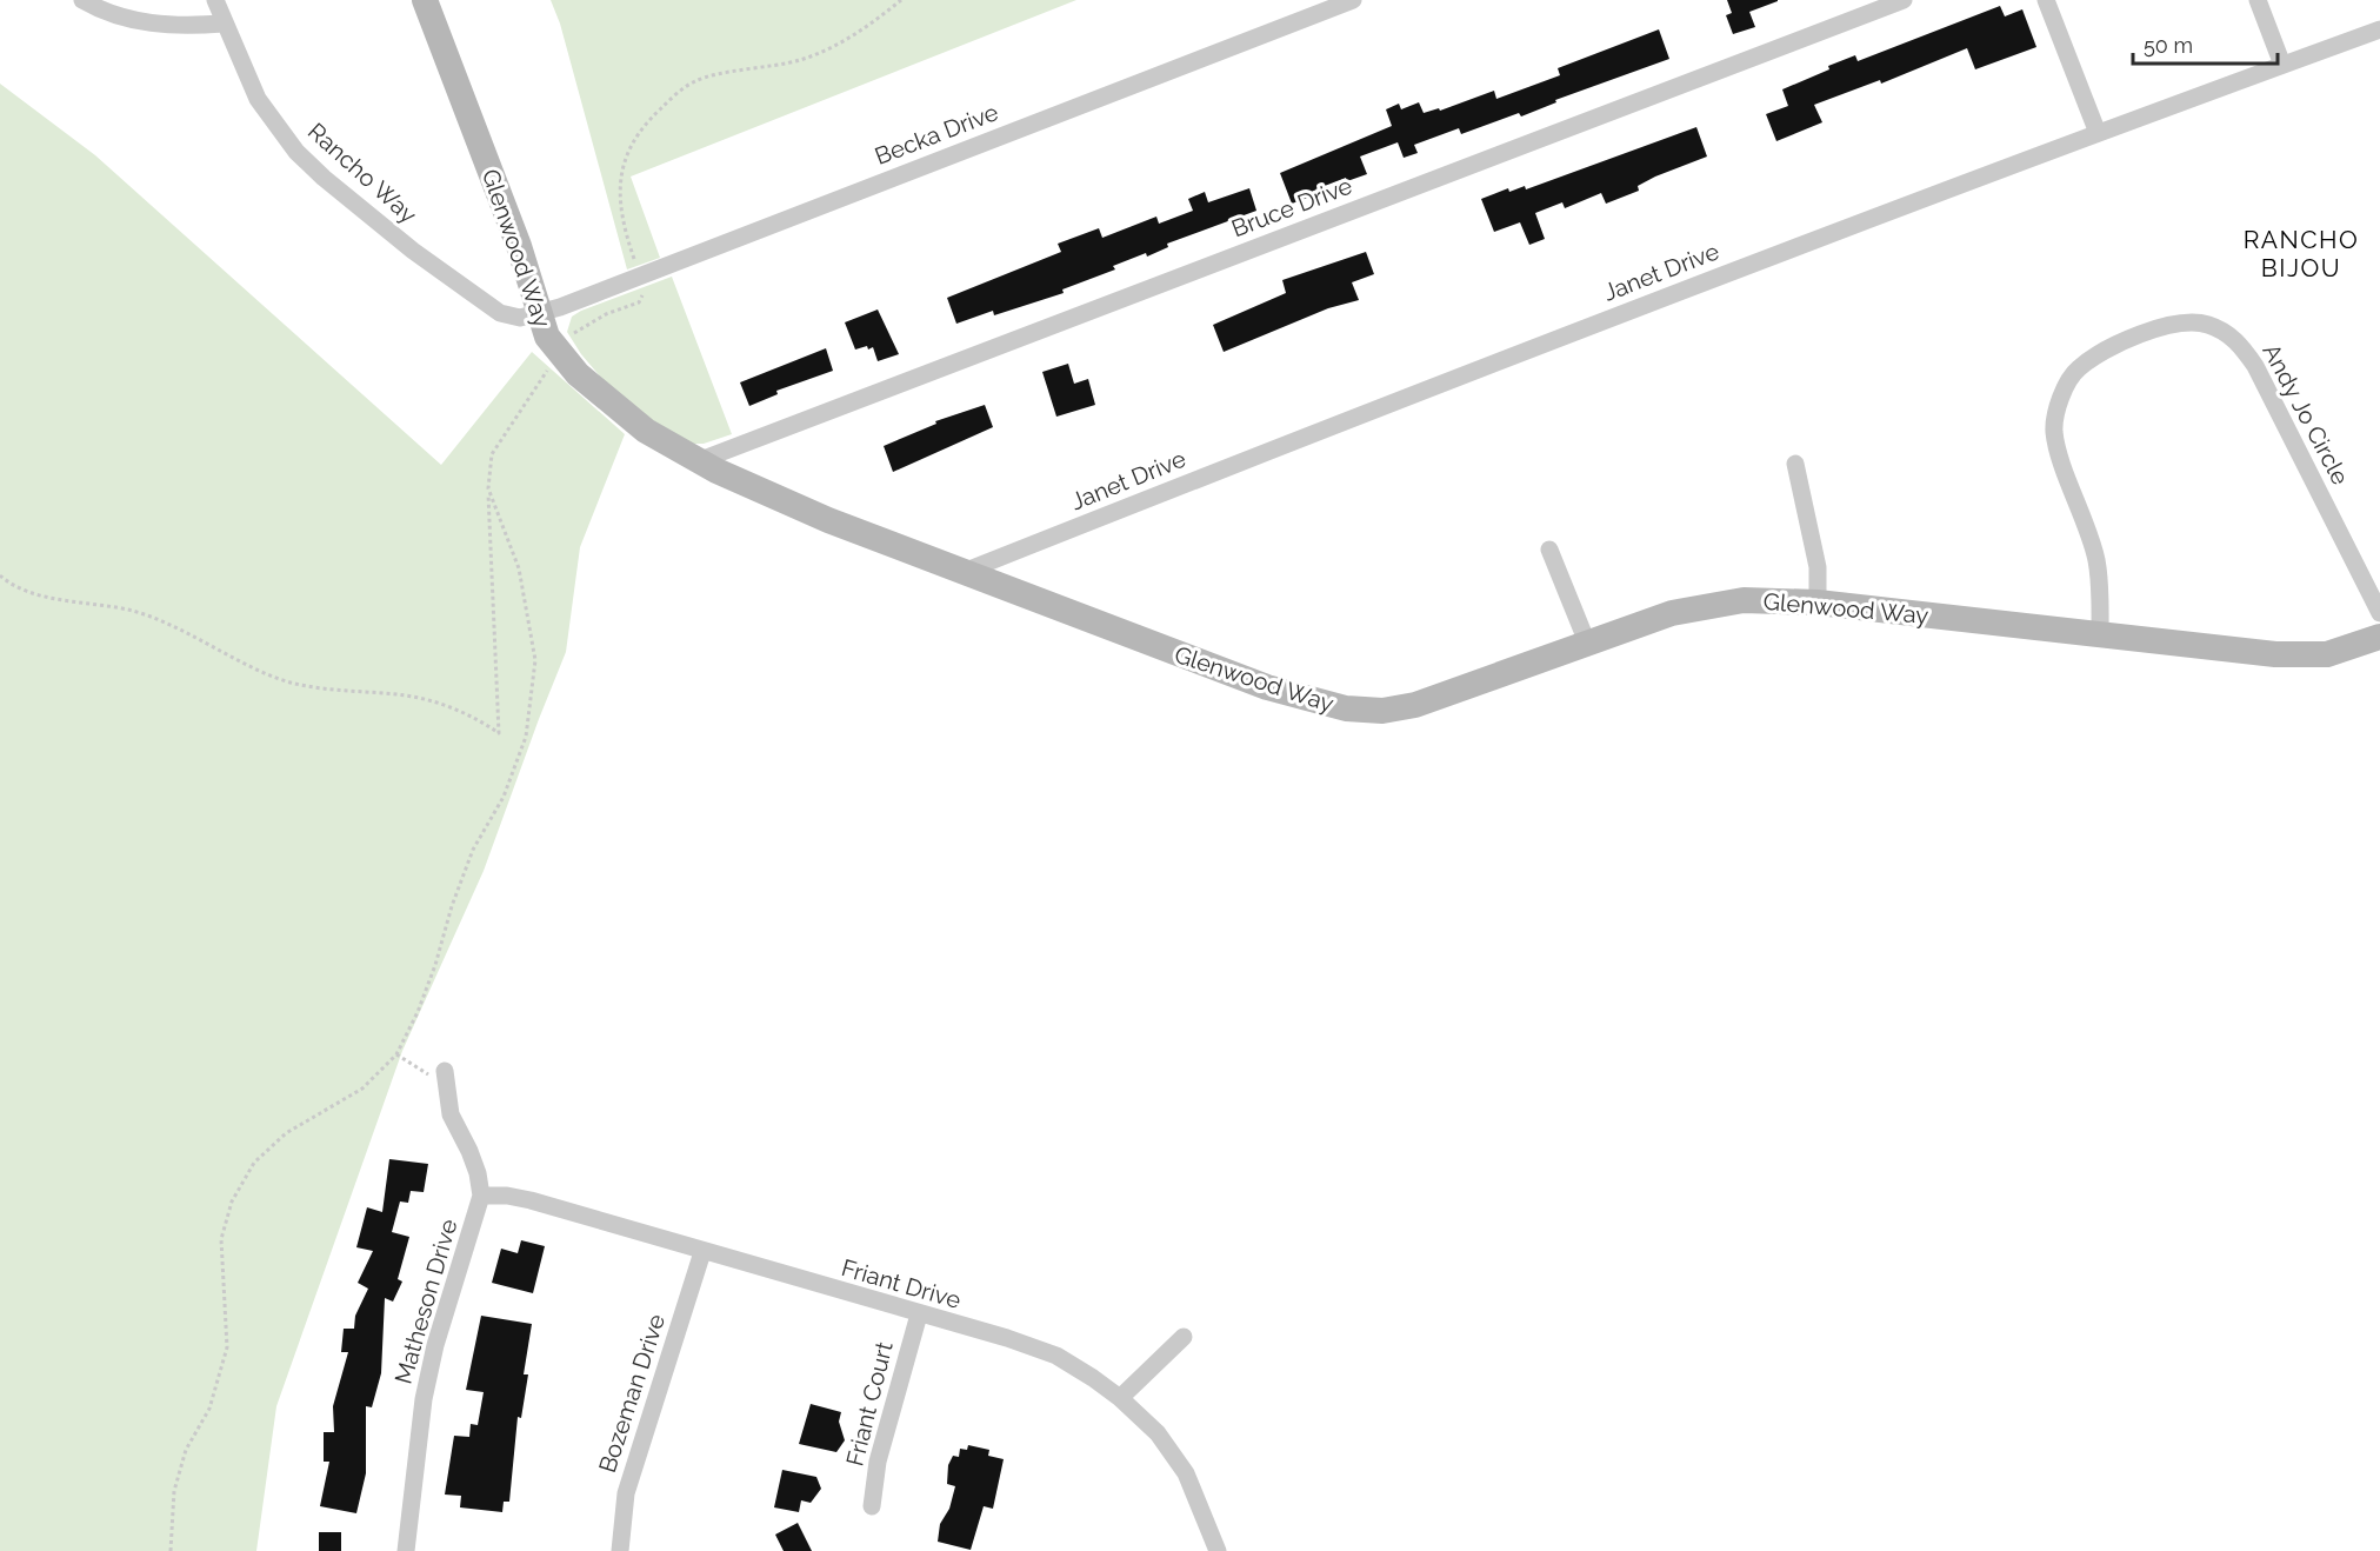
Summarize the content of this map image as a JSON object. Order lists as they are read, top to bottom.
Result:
{
  "streets": {
    "street": [
      "Becka Drive",
      "Rancho Way",
      "Bruce Drive",
      "Glenwood Way",
      "Janet Drive",
      "Andy Jo Circle",
      "Friant Drive",
      "Matheson Drive",
      "Bozeman Drive",
      "Friant Court"
    ]
  },
  "crossings": [
    ["Becka Drive", "Rancho Way"],
    ["Becka Drive", "Glenwood Way"],
    ["Rancho Way", "Glenwood Way"],
    ["Bruce Drive", "Glenwood Way"],
    ["Glenwood Way", "Janet Drive"],
    ["Glenwood Way", "Andy Jo Circle"],
    ["Friant Drive", "Matheson Drive"],
    ["Friant Drive", "Bozeman Drive"],
    ["Friant Drive", "Friant Court"]
  ],
  "districts": ["RANCHO BIJOU"],
  "scale_bar": "50 m"
}
